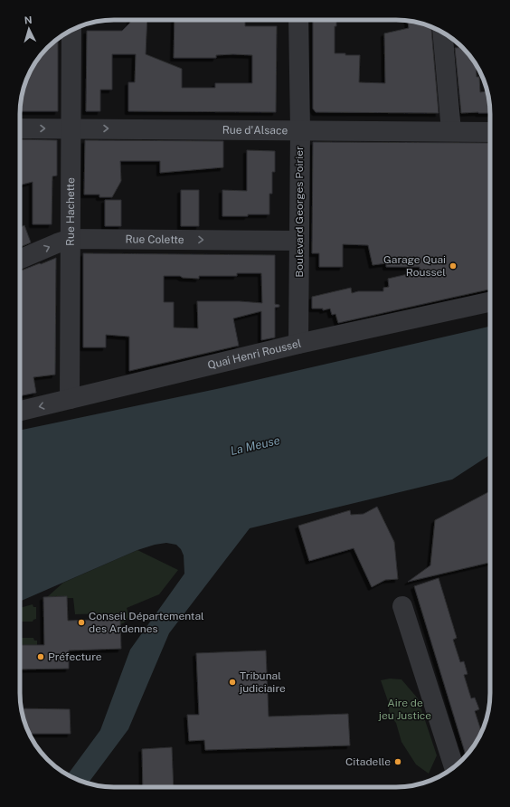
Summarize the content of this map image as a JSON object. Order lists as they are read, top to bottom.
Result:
{
  "streets": {
    "street": [
      "Rue d'Alsace",
      "Rue Hachette",
      "Boulevard Georges Poirier",
      "Rue Colette",
      "Quai Henri Roussel"
    ]
  },
  "crossings": [
    ["Rue d'Alsace", "Rue Hachette"],
    ["Rue d'Alsace", "Boulevard Georges Poirier"],
    ["Rue Hachette", "Rue Colette"],
    ["Rue Hachette", "Quai Henri Roussel"],
    ["Boulevard Georges Poirier", "Rue Colette"],
    ["Boulevard Georges Poirier", "Quai Henri Roussel"]
  ],
  "one_way": ["Rue d'Alsace", "Rue Colette"],
  "water": ["La Meuse"],
  "parks": ["Aire de jeu Justice"],
  "places": [
    "Garage Quai Roussel",
    "Conseil Départemental des Ardennes",
    "Préfecture",
    "Tribunal judiciaire",
    "Citadelle"
  ],
  "north": "top"
}
